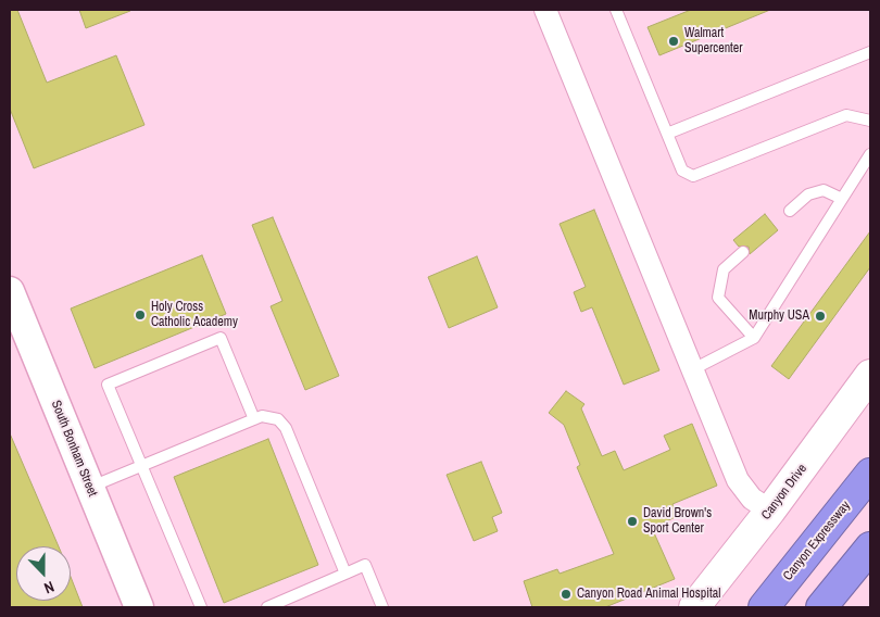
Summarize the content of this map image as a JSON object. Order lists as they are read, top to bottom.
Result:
{
  "streets": {
    "highway": ["Canyon Expressway"],
    "main road": ["Canyon Drive"],
    "street": ["South Bonham Street"]
  },
  "places": [
    "Walmart Supercenter",
    "Holy Cross Catholic Academy",
    "Murphy USA",
    "David Brown's Sport Center",
    "Canyon Road Animal Hospital"
  ],
  "north": "bottom"
}
